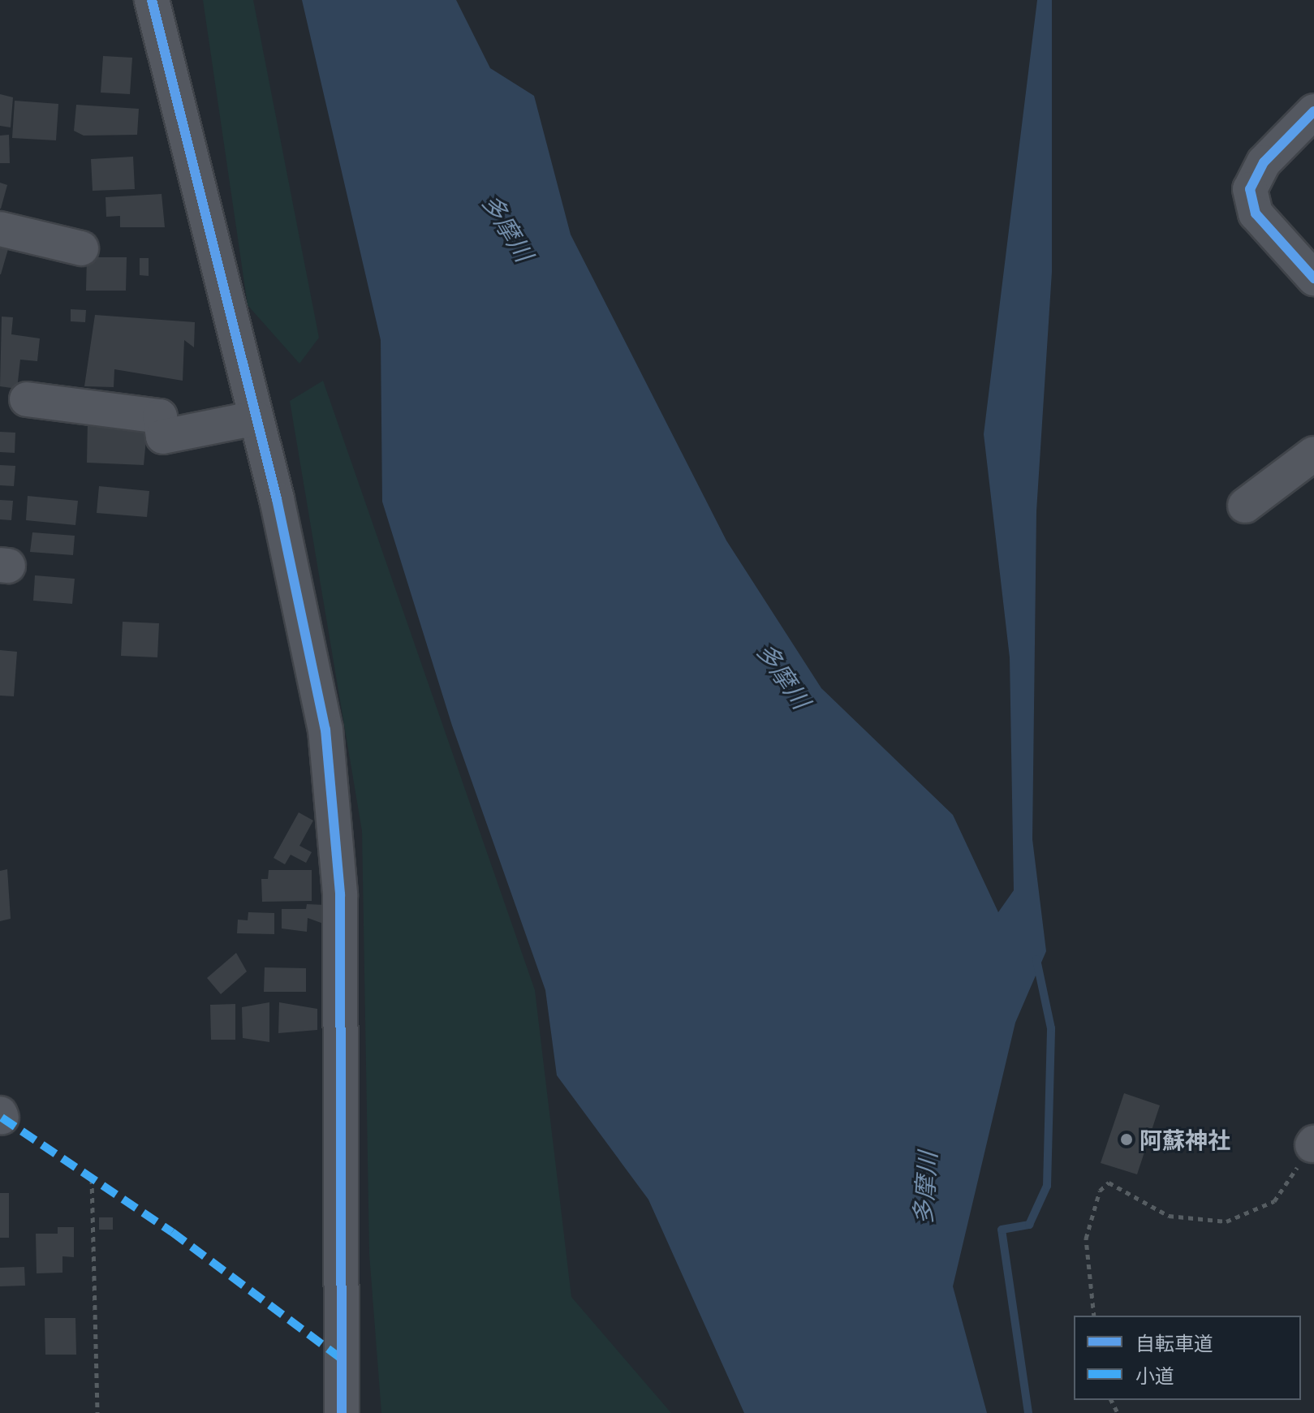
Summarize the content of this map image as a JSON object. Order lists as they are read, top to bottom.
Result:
{
  "water": ["多摩川"],
  "places": ["阿蘇神社"],
  "legend": ["自転車道", "小道"]
}
